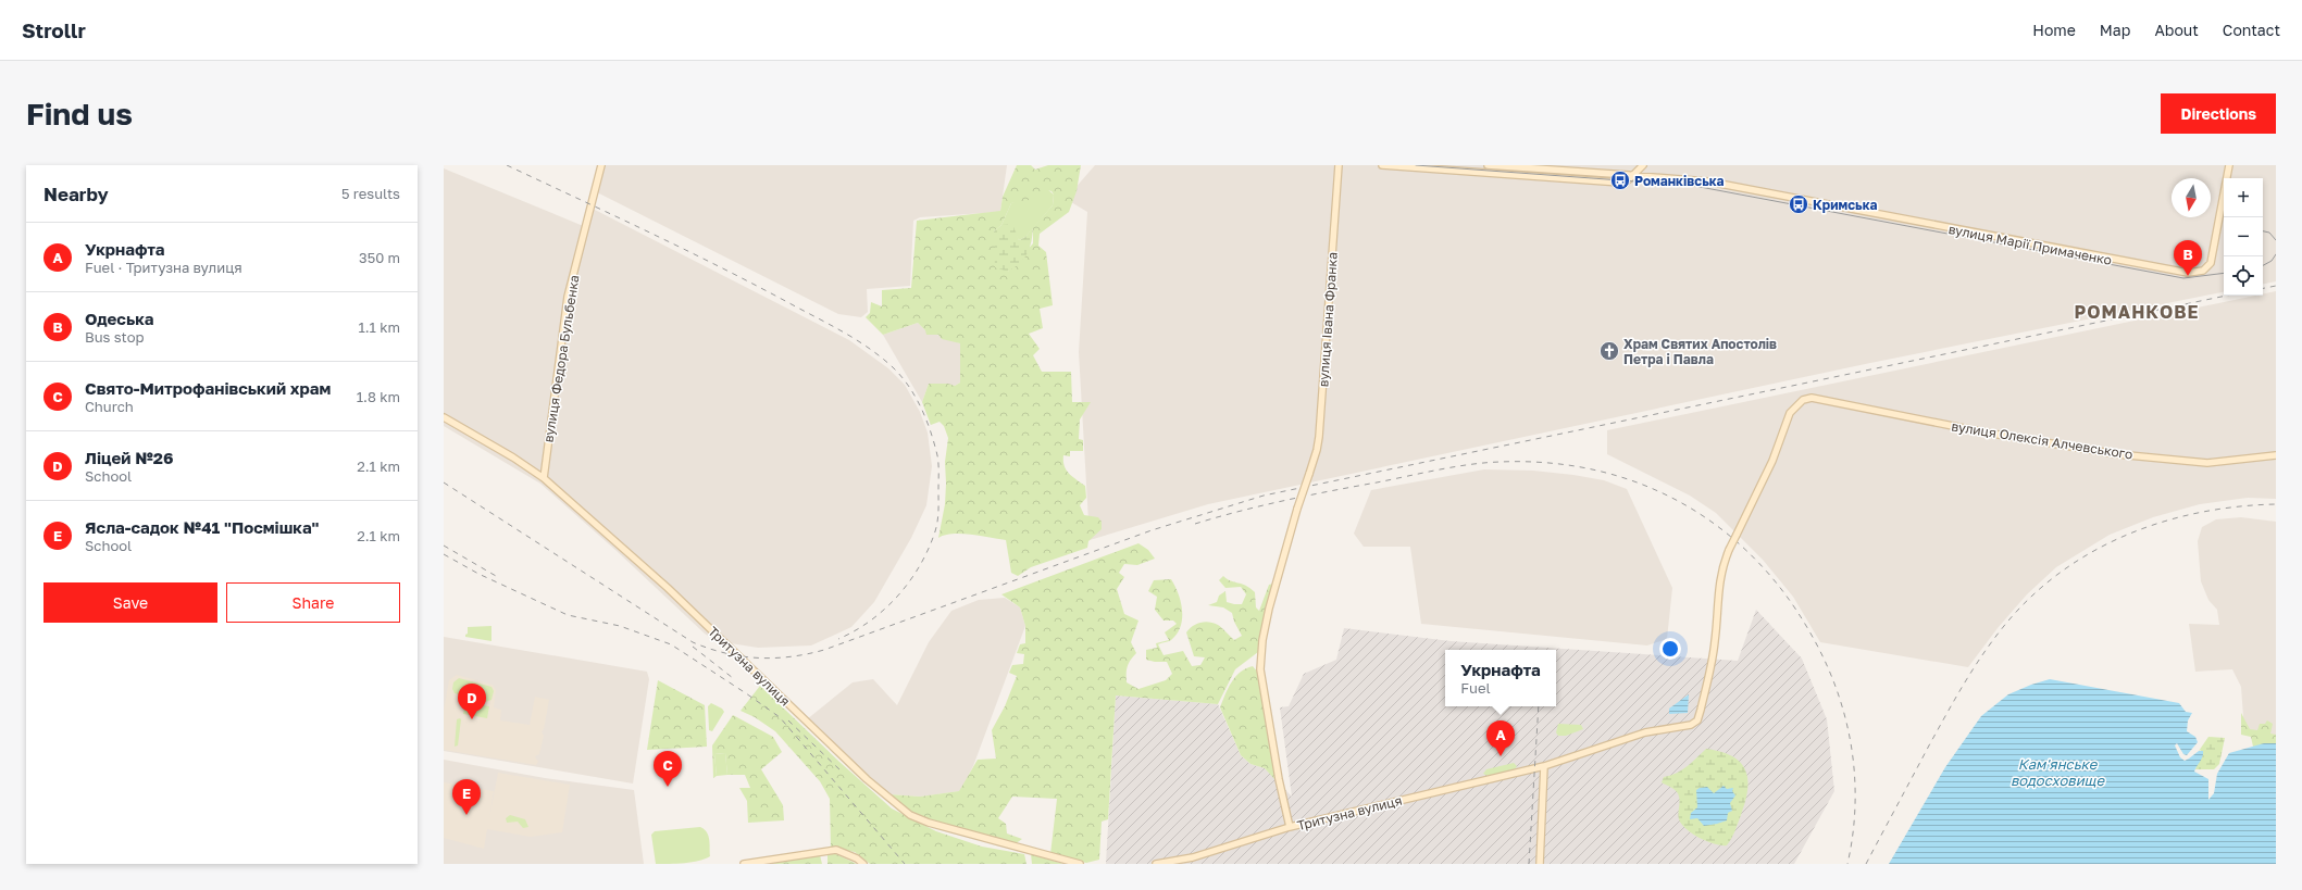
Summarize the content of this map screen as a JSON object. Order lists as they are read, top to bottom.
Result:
{
  "streets": {
    "street": [
      "вулиця Марії Примаченко",
      "вулиця Івана Франка",
      "вулиця Федора Бульбенка",
      "вулиця Олексія Алчевського",
      "Тритузна вулиця"
    ]
  },
  "crossings": [
    ["вулиця Івана Франка", "Тритузна вулиця"],
    ["вулиця Федора Бульбенка", "Тритузна вулиця"],
    ["вулиця Олексія Алчевського", "Тритузна вулиця"]
  ],
  "districts": ["РОМАНКОВЕ"],
  "water": ["Кам'янське водосховище"],
  "places": {
    "bus stop": ["Романківська", "Кримська"],
    "church": ["Храм Святих Апостолів Петра і Павла"]
  },
  "north": "bottom",
  "page": {
    "header": "Strollr",
    "nav": [
      "Home",
      "Map",
      "About",
      "Contact"
    ],
    "buttons": [
      "Directions",
      ["Save", "Share"]
    ],
    "title": "Find us",
    "heading": ["Nearby", "5 results"],
    "map_buttons": ["+", "−"],
    "list": [
      {
        "mark": "A",
        "name": "Укрнафта",
        "note": "Fuel · Тритузна вулиця",
        "value": "350 m"
      },
      {
        "mark": "B",
        "name": "Одеська",
        "note": "Bus stop",
        "value": "1.1 km"
      },
      {
        "mark": "C",
        "name": "Свято-Митрофанівський храм",
        "note": "Church",
        "value": "1.8 km"
      },
      {
        "mark": "D",
        "name": "Ліцей №26",
        "note": "School",
        "value": "2.1 km"
      },
      {
        "mark": "E",
        "name": "Ясла-садок №41 \"Посмішка\"",
        "note": "School",
        "value": "2.1 km"
      }
    ],
    "pins": [
      "B",
      "D",
      "A",
      "C",
      "E"
    ],
    "popup": ["Укрнафта", "Fuel"]
  }
}
